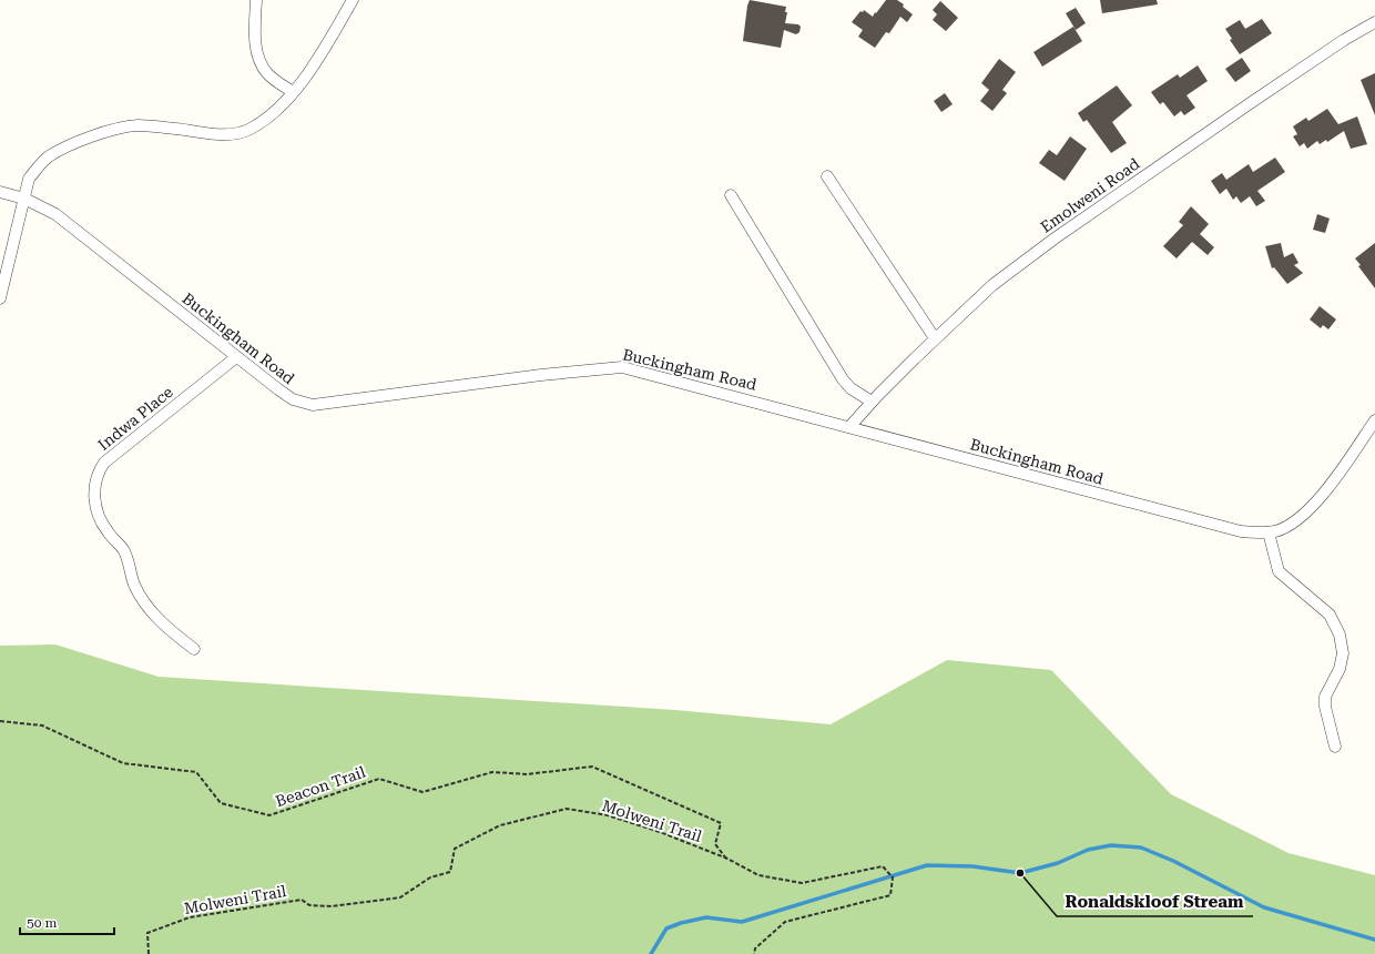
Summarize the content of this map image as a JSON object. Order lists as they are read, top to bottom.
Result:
{
  "streets": {
    "street": ["Emolweni Road", "Buckingham Road", "Indwa Place"],
    "path": ["Beacon Trail", "Molweni Trail"]
  },
  "crossings": [
    ["Emolweni Road", "Buckingham Road"],
    ["Buckingham Road", "Indwa Place"],
    ["Beacon Trail", "Molweni Trail"]
  ],
  "places": ["Ronaldskloof Stream"],
  "scale_bar": "50 m"
}
